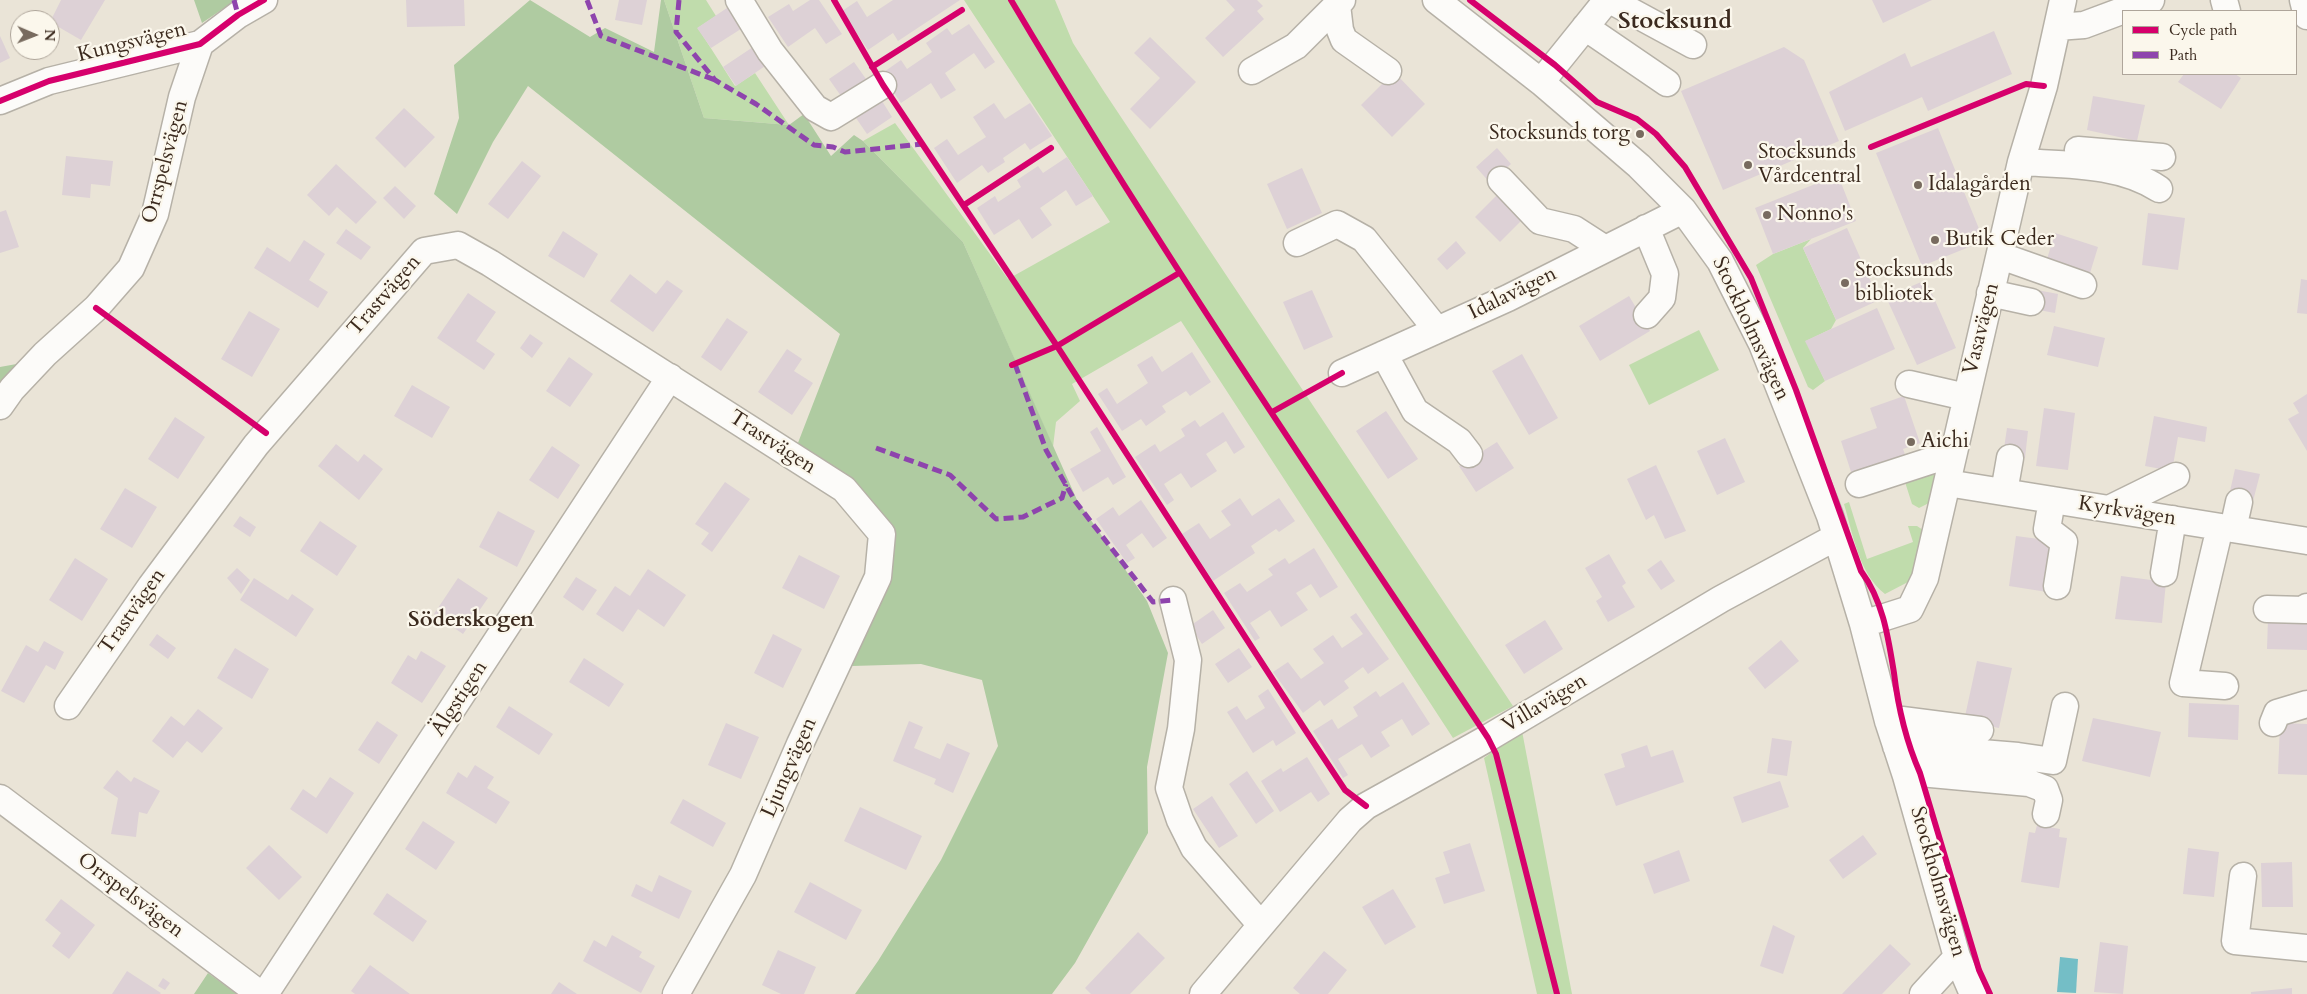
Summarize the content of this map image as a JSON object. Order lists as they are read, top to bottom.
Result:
{
  "streets": {
    "street": [
      "Kungsvägen",
      "Orrspelsvägen",
      "Idalavägen",
      "Trastvägen",
      "Stockholmsvägen",
      "Vasavägen",
      "Kyrkvägen",
      "Älgstigen",
      "Villavägen",
      "Ljungvägen"
    ]
  },
  "crossings": [
    ["Kungsvägen", "Orrspelsvägen"],
    ["Idalavägen", "Stockholmsvägen"],
    ["Trastvägen", "Älgstigen"],
    ["Trastvägen", "Ljungvägen"],
    ["Stockholmsvägen", "Vasavägen"],
    ["Stockholmsvägen", "Villavägen"],
    ["Vasavägen", "Kyrkvägen"]
  ],
  "districts": ["Stocksund", "Söderskogen"],
  "places": [
    "Stocksunds torg",
    "Stocksunds Vårdcentral",
    "Idalagården",
    "Nonno's",
    "Butik Ceder",
    "Stocksunds bibliotek",
    "Aichi"
  ],
  "legend": ["Cycle path", "Path"],
  "north": "right"
}
